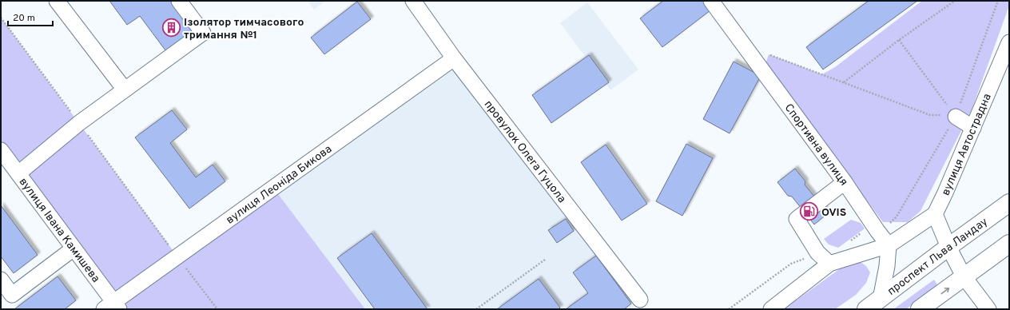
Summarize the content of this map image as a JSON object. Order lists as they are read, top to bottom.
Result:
{
  "streets": {
    "main road": ["проспект Льва Ландау"],
    "street": [
      "Спортивна вулиця",
      "вулиця Автострадна",
      "провулок Олега Гуцола",
      "вулиця Леоніда Бикова",
      "вулиця Івана Камишева"
    ]
  },
  "crossings": [
    ["провулок Олега Гуцола", "вулиця Леоніда Бикова"],
    ["вулиця Леоніда Бикова", "вулиця Івана Камишева"]
  ],
  "places": {
    "building": ["Ізолятор тимчасового тримання №1"],
    "fuel station": ["OVIS"]
  },
  "scale_bar": "20 m"
}
